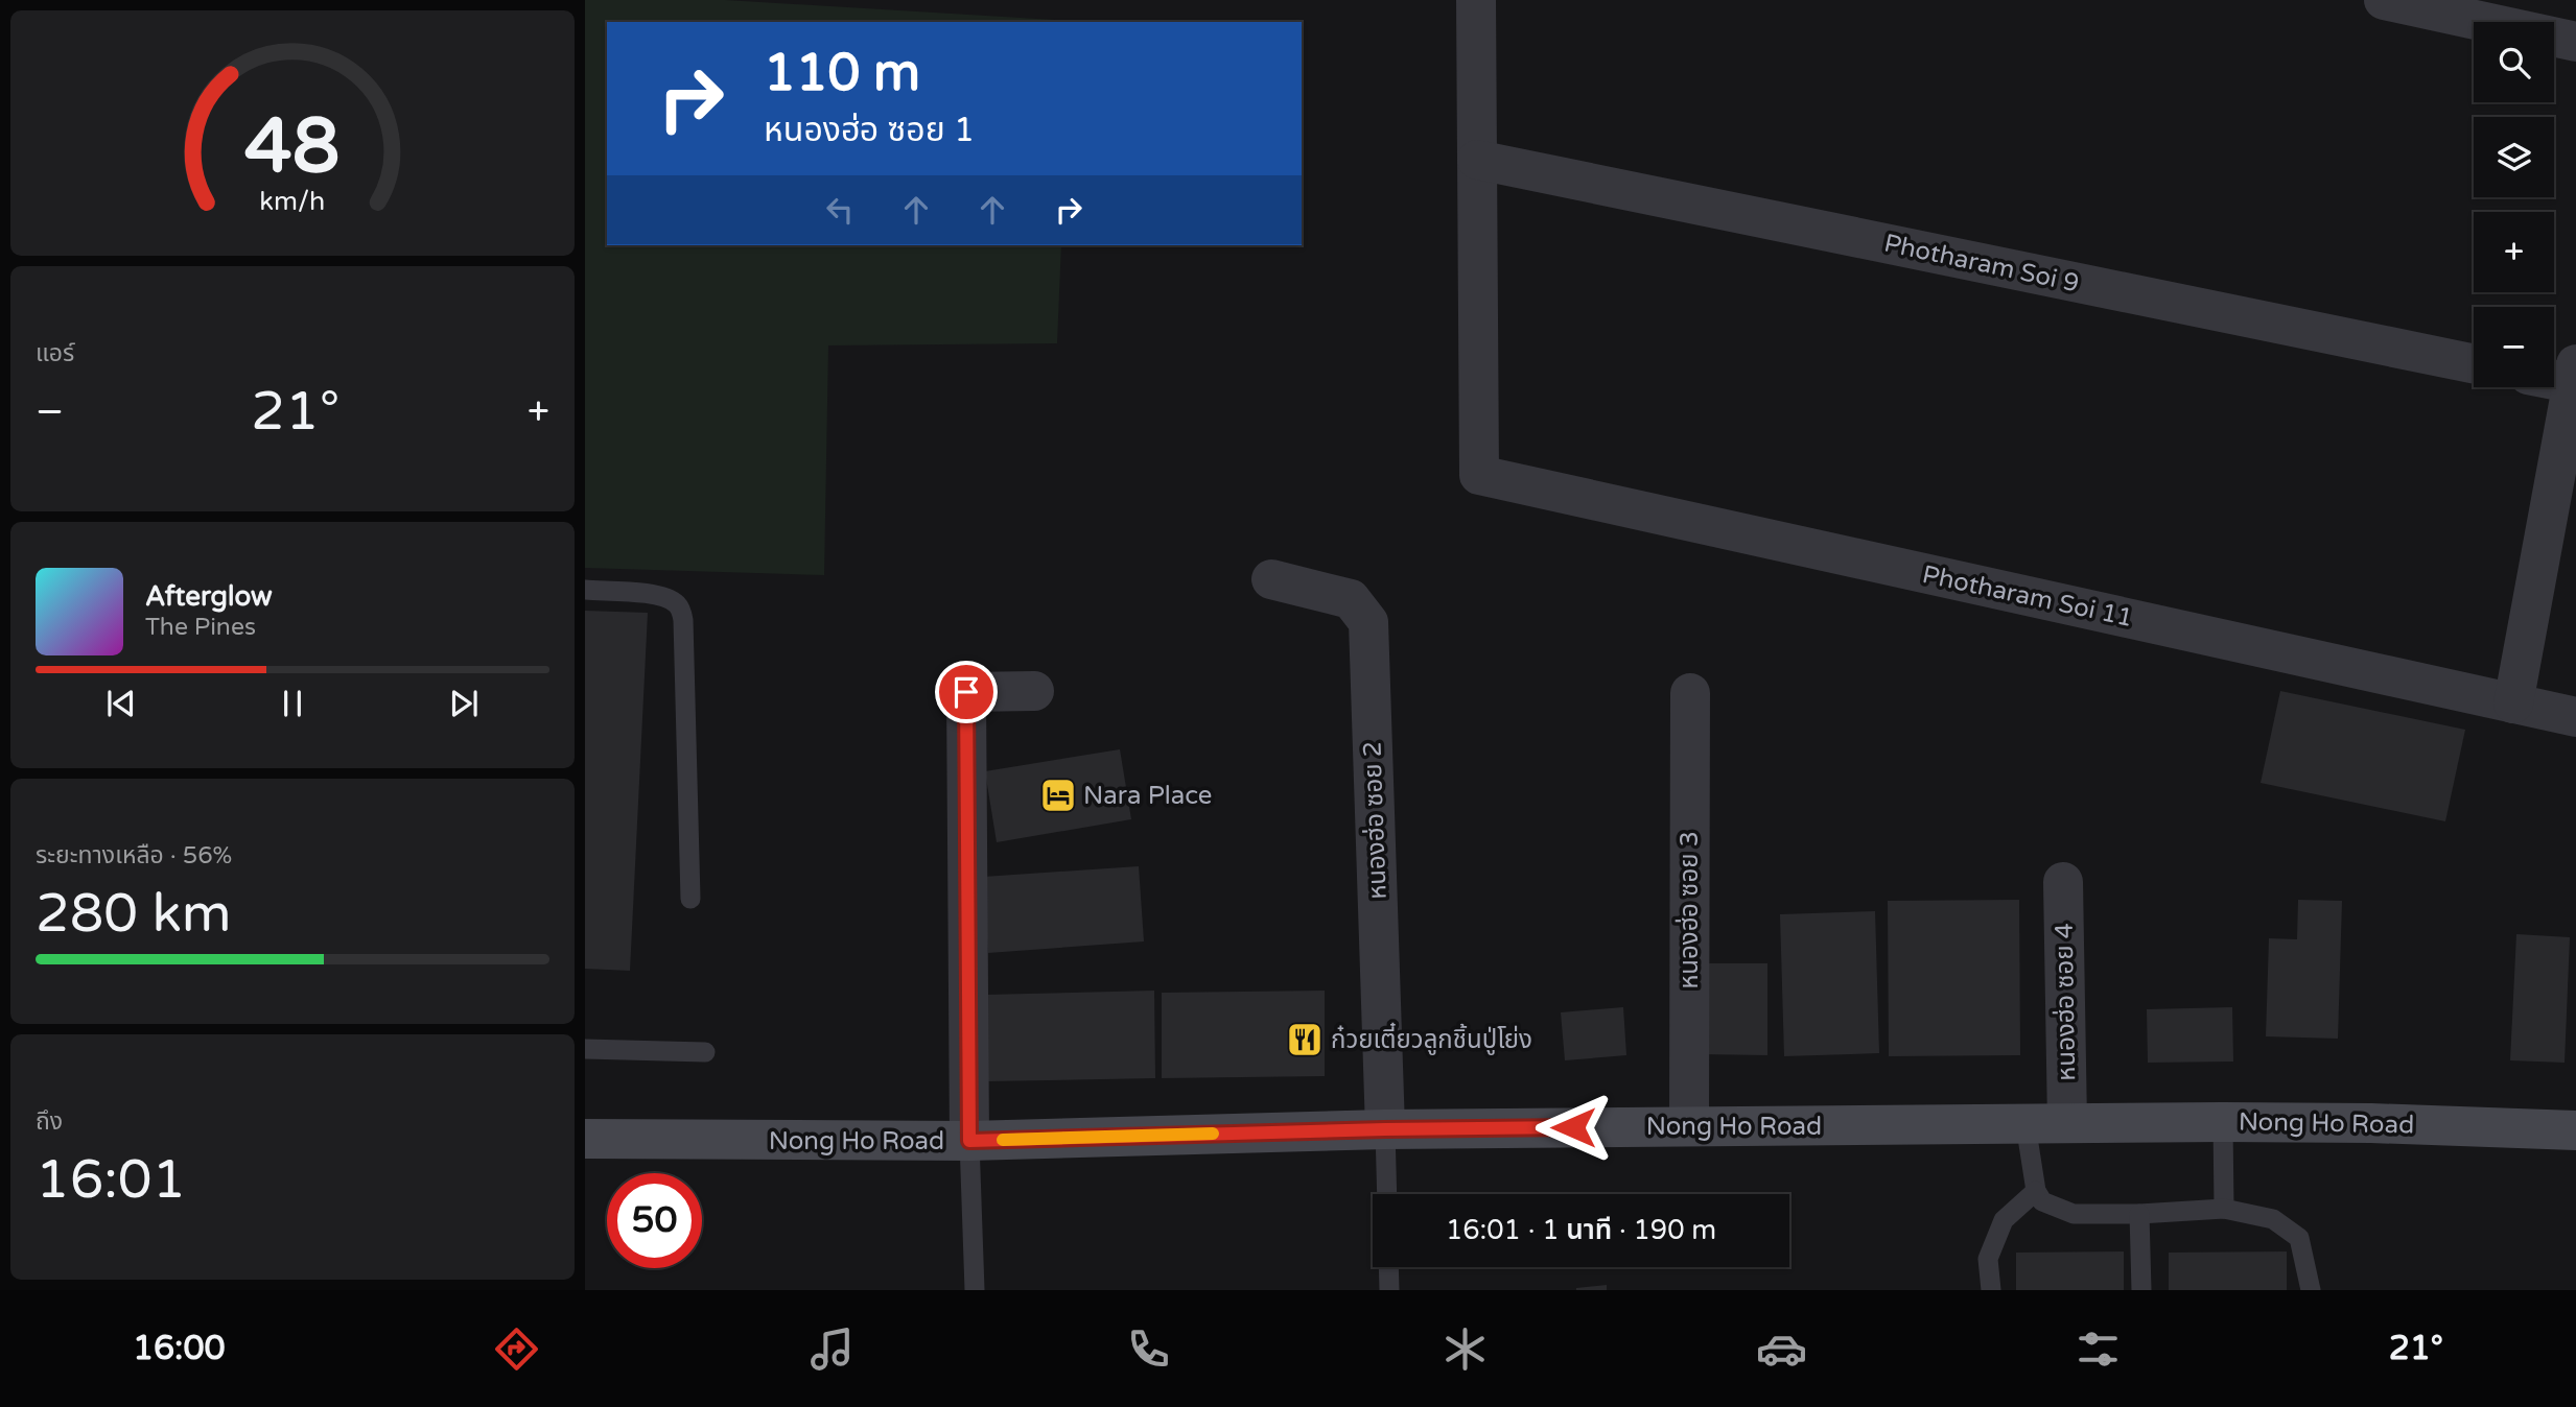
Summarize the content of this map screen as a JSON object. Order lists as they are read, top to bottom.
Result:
{
  "streets": {
    "main road": ["Nong Ho Road"],
    "street": [
      "Photharam Soi 9",
      "Photharam Soi 11",
      "หนองฮ่อ ซอย 2",
      "หนองฮ่อ ซอย 3",
      "หนองฮ่อ ซอย 4"
    ]
  },
  "crossings": [
    ["Photharam Soi 9", "Photharam Soi 11"],
    ["หนองฮ่อ ซอย 2", "Nong Ho Road"],
    ["หนองฮ่อ ซอย 3", "Nong Ho Road"],
    ["หนองฮ่อ ซอย 4", "Nong Ho Road"]
  ],
  "places": {
    "hotel": ["Nara Place"],
    "restaurant": ["ก๋วยเตี๋ยวลูกชิ้นปู่โย่ง"]
  },
  "page": {
    "map_buttons": ["+", "−"],
    "turn": ["110 m", "หนองฮ่อ ซอย 1"],
    "tile": [
      "แอร์",
      ["ระยะทางเหลือ · 56%", "280 km"],
      ["ถึง", "16:01"]
    ],
    "heat": ["−", "21°", "+"],
    "song": ["Afterglow", "The Pines"],
    "limit": "50",
    "trip": "16:01 · 1 นาที · 190 m",
    "tabs": ["16:00", "21°"],
    "gauge": ["48", "km/h"]
  }
}
